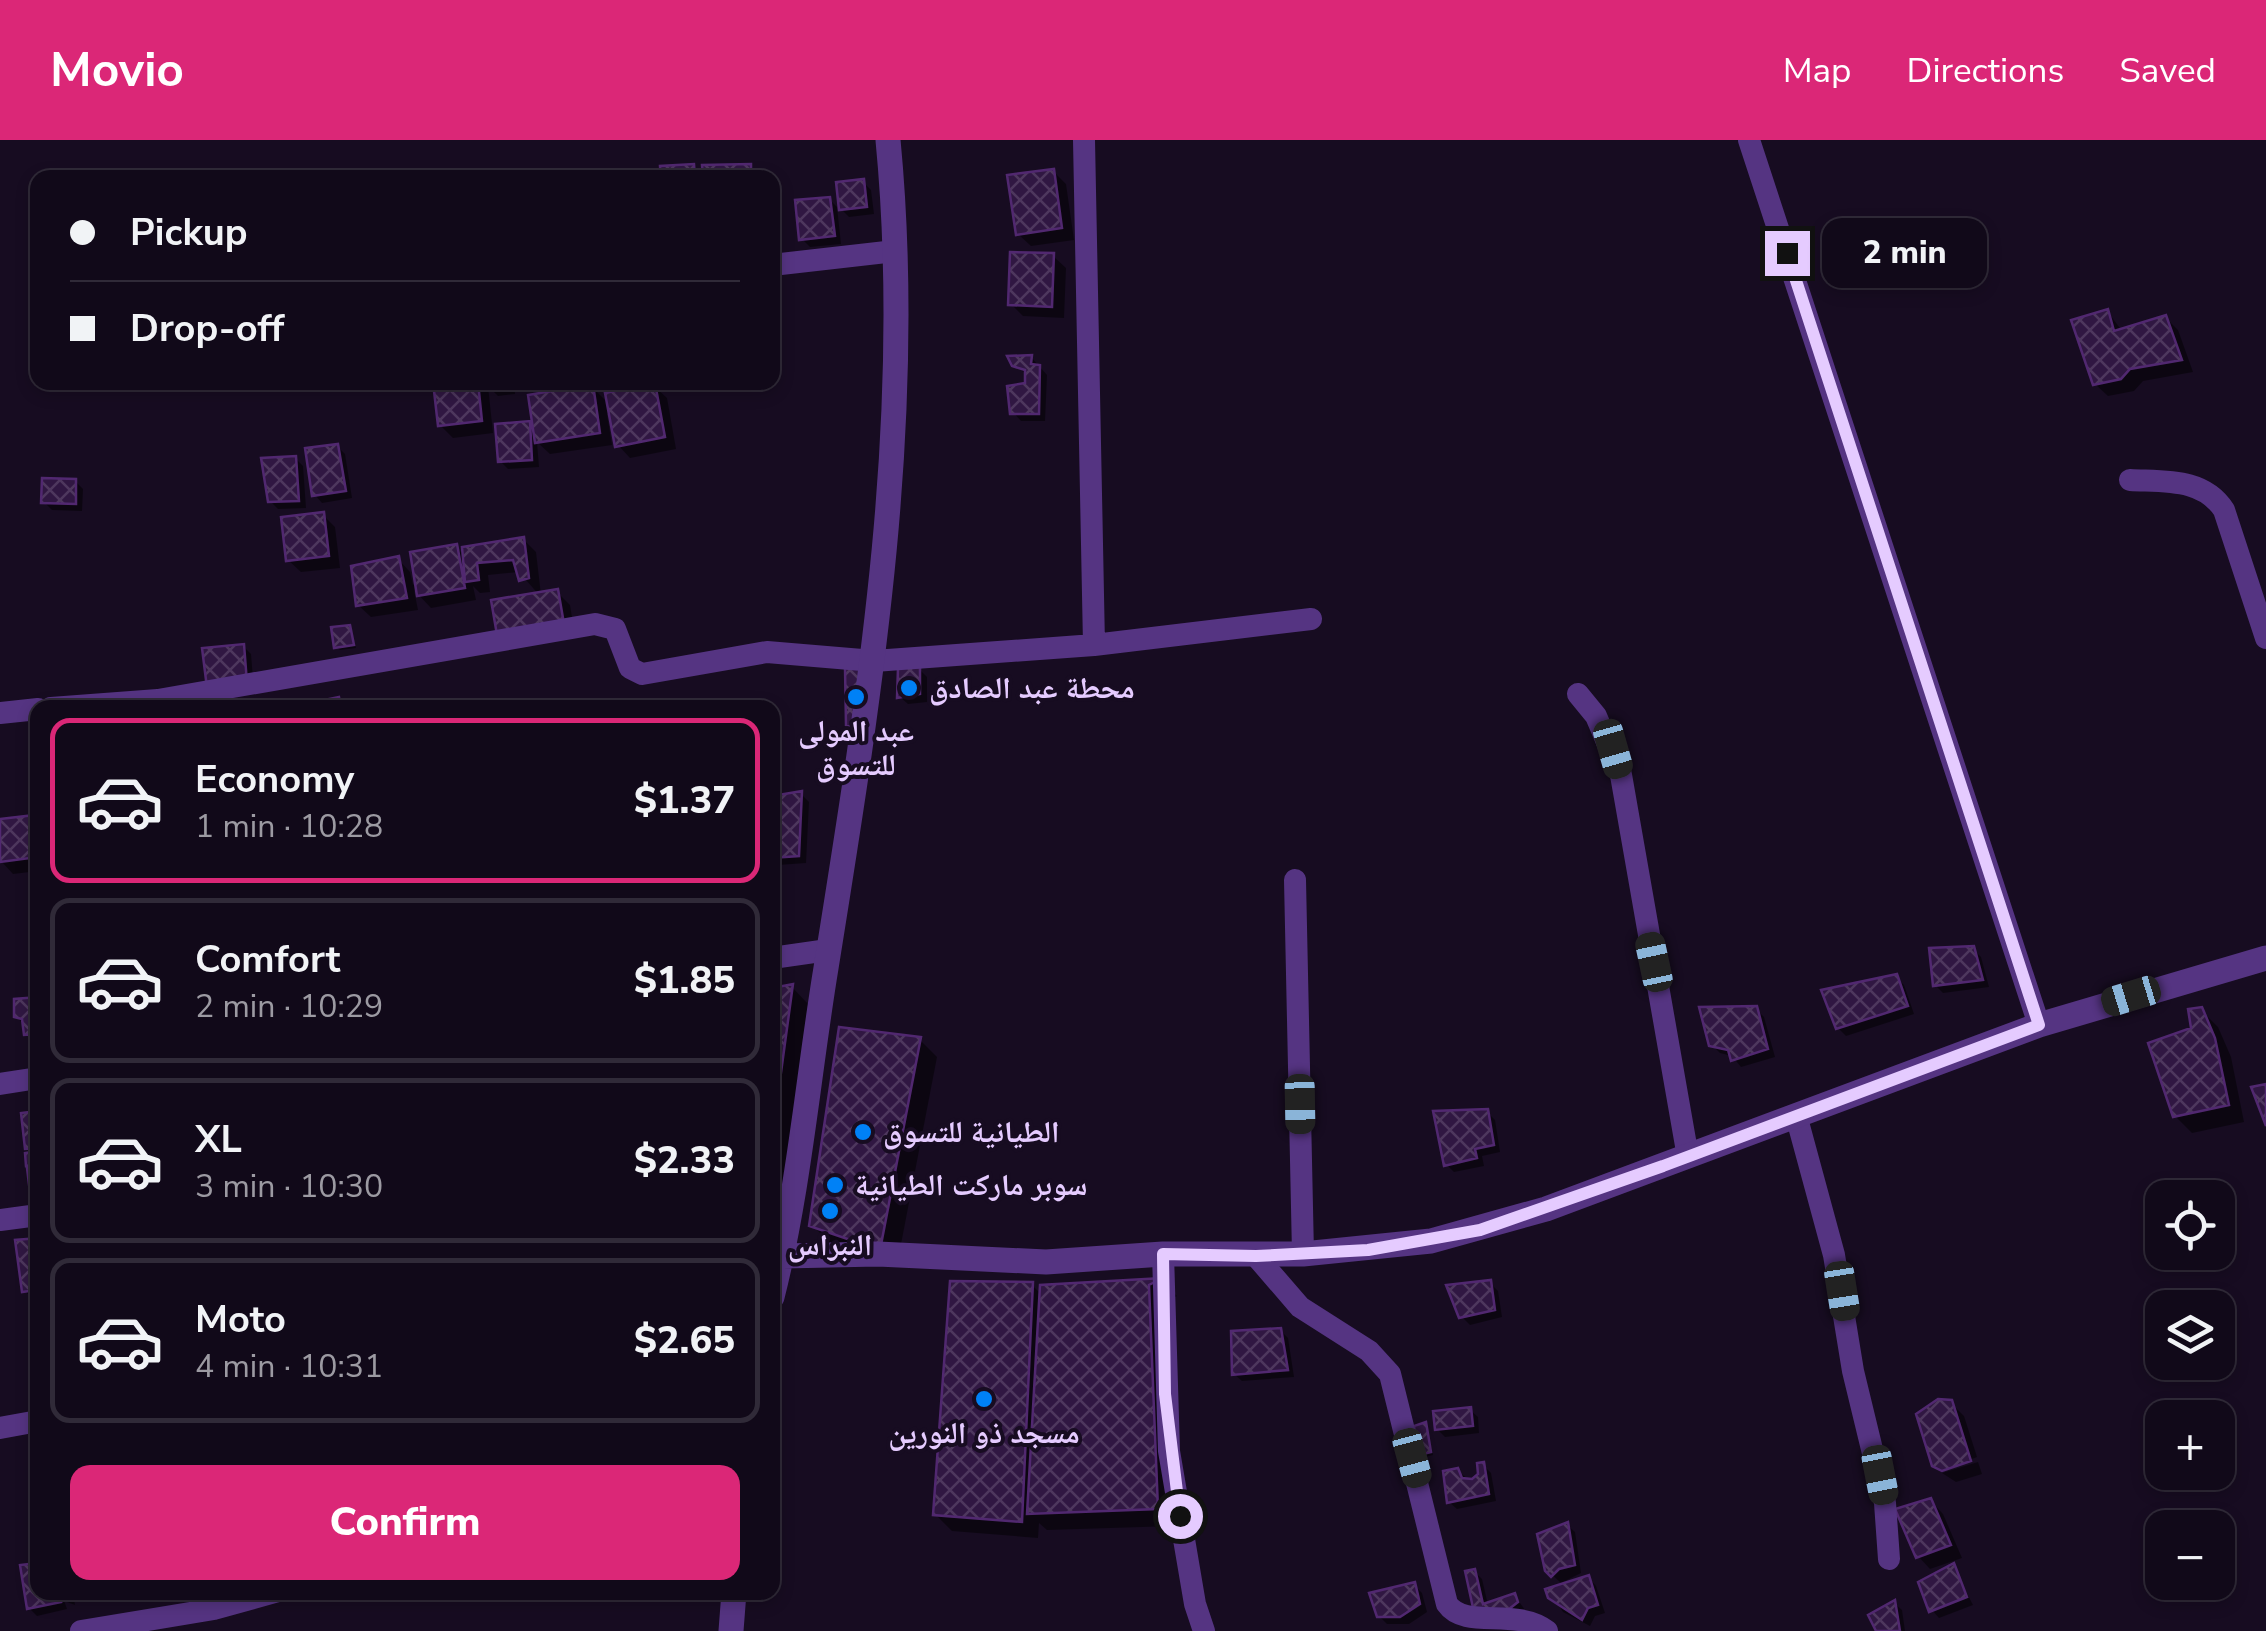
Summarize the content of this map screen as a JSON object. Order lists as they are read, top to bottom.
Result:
{
  "places": [
    "محطة عبد الصادق",
    "عبد المولى للتسوق",
    "الطيانية للتسوق",
    "سوبر ماركت الطيانية",
    "النبراس",
    "مسجد ذو النورين"
  ],
  "page": {
    "header": "Movio",
    "nav": ["Map", "Directions", "Saved"],
    "banner": ["Pickup", "Drop-off"],
    "bubble": "2 min",
    "list": [
      {
        "name": "Economy",
        "note": "1 min · 10:28",
        "value": "$1.37"
      },
      {
        "name": "Comfort",
        "note": "2 min · 10:29",
        "value": "$1.85"
      },
      {
        "name": "XL",
        "note": "3 min · 10:30",
        "value": "$2.33"
      },
      {
        "name": "Moto",
        "note": "4 min · 10:31",
        "value": "$2.65"
      }
    ],
    "map_buttons": ["+", "−"],
    "buttons": "Confirm"
  }
}
